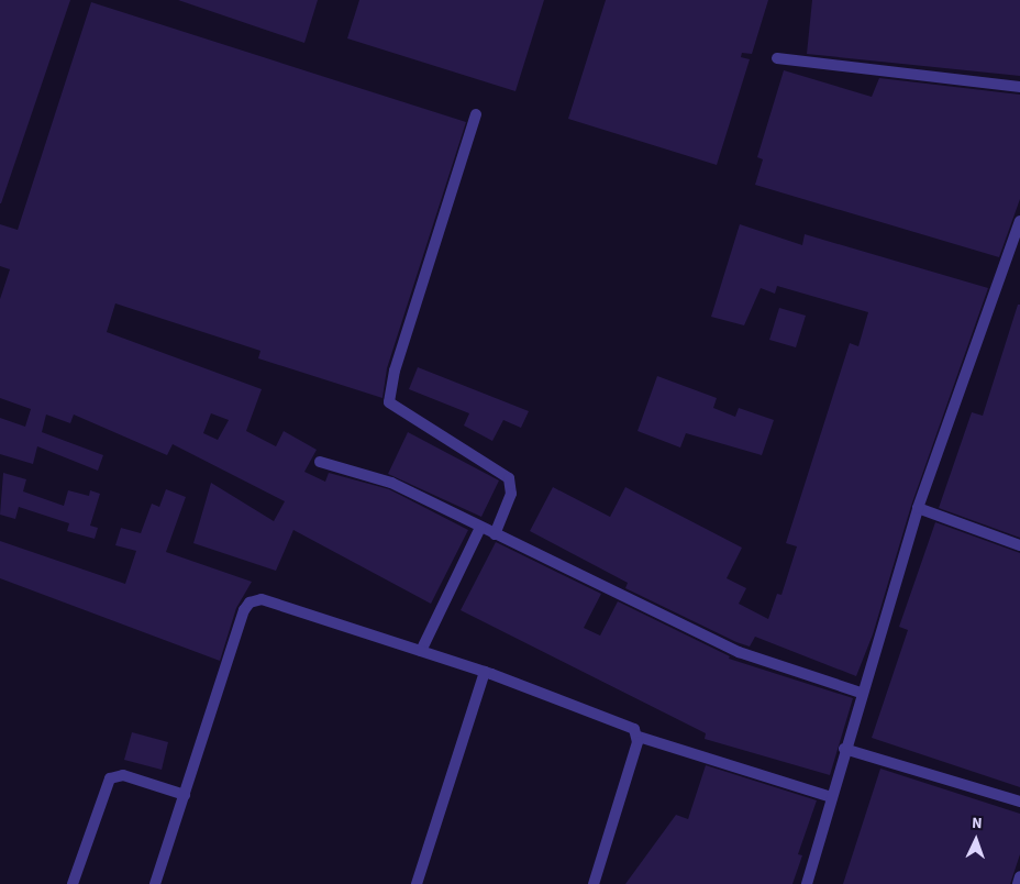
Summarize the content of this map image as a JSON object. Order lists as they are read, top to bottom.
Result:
{
  "north": "top"
}
